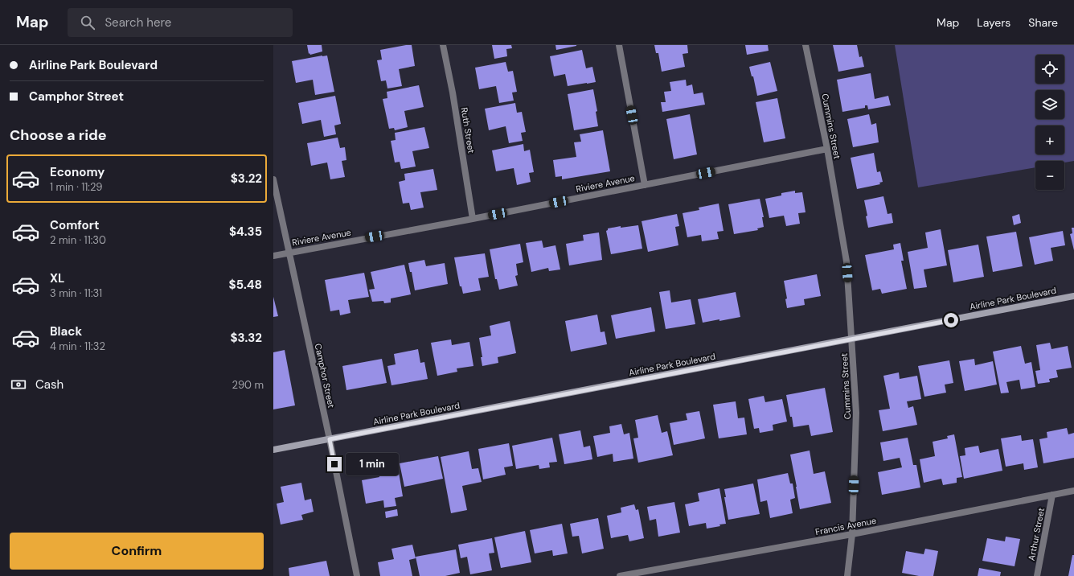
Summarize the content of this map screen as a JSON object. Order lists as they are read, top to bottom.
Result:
{
  "streets": {
    "street": [
      "Cummins Street",
      "Ruth Street",
      "Riviere Avenue",
      "Airline Park Boulevard",
      "Camphor Street",
      "Francis Avenue",
      "Arthur Street"
    ]
  },
  "crossings": [
    ["Cummins Street", "Riviere Avenue"],
    ["Cummins Street", "Airline Park Boulevard"],
    ["Cummins Street", "Francis Avenue"],
    ["Ruth Street", "Riviere Avenue"],
    ["Riviere Avenue", "Camphor Street"],
    ["Airline Park Boulevard", "Camphor Street"],
    ["Francis Avenue", "Arthur Street"]
  ],
  "page": {
    "header": "Map",
    "search": "Search here",
    "nav": ["Map", "Layers", "Share"],
    "banner": ["Airline Park Boulevard", "Camphor Street"],
    "map_buttons": ["+", "−"],
    "heading": "Choose a ride",
    "list": [
      {
        "name": "Economy",
        "note": "1 min · 11:29",
        "value": "$3.22"
      },
      {
        "name": "Comfort",
        "note": "2 min · 11:30",
        "value": "$4.35"
      },
      {
        "name": "XL",
        "note": "3 min · 11:31",
        "value": "$5.48"
      },
      {
        "name": "Black",
        "note": "4 min · 11:32",
        "value": "$3.32"
      }
    ],
    "pay": ["Cash", "290 m"],
    "bubble": "1 min",
    "buttons": "Confirm"
  }
}
